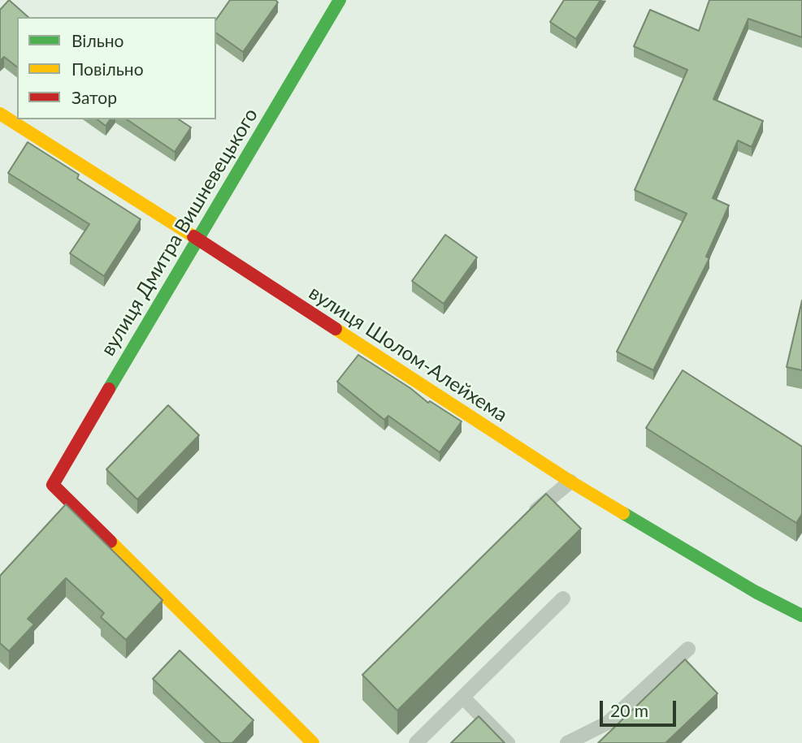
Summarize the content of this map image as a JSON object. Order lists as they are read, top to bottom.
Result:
{
  "streets": {
    "street": ["вулиця Дмитра Вишневецького", "вулиця Шолом-Алейхема"]
  },
  "crossings": [
    ["вулиця Дмитра Вишневецького", "вулиця Шолом-Алейхема"]
  ],
  "legend": ["Вільно", "Повільно", "Затор"],
  "scale_bar": "20 m"
}
